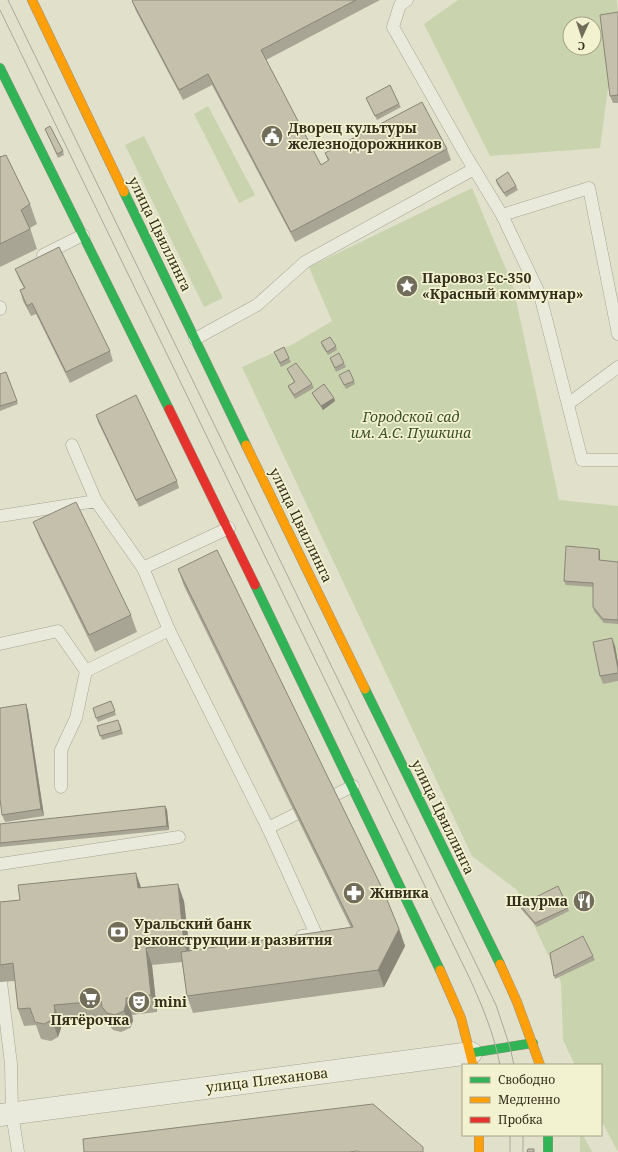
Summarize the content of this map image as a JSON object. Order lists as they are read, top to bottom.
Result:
{
  "streets": {
    "main road": ["улица Цвиллинга", "улица Плеханова"]
  },
  "crossings": [
    ["улица Цвиллинга", "улица Плеханова"]
  ],
  "parks": ["Городской сад им. А.С. Пушкина"],
  "places": {
    "public building": ["Дворец культуры железнодорожников"],
    "place": ["Паровоз Ес-350 «Красный коммунар»"],
    "pharmacy": ["Живика"],
    "restaurant": ["Шаурма"],
    "bank": ["Уральский банк реконструкции и развития"],
    "supermarket": ["Пятёрочка"],
    "theatre": ["mini"]
  },
  "legend": ["Свободно", "Медленно", "Пробка"],
  "north": "bottom"
}
